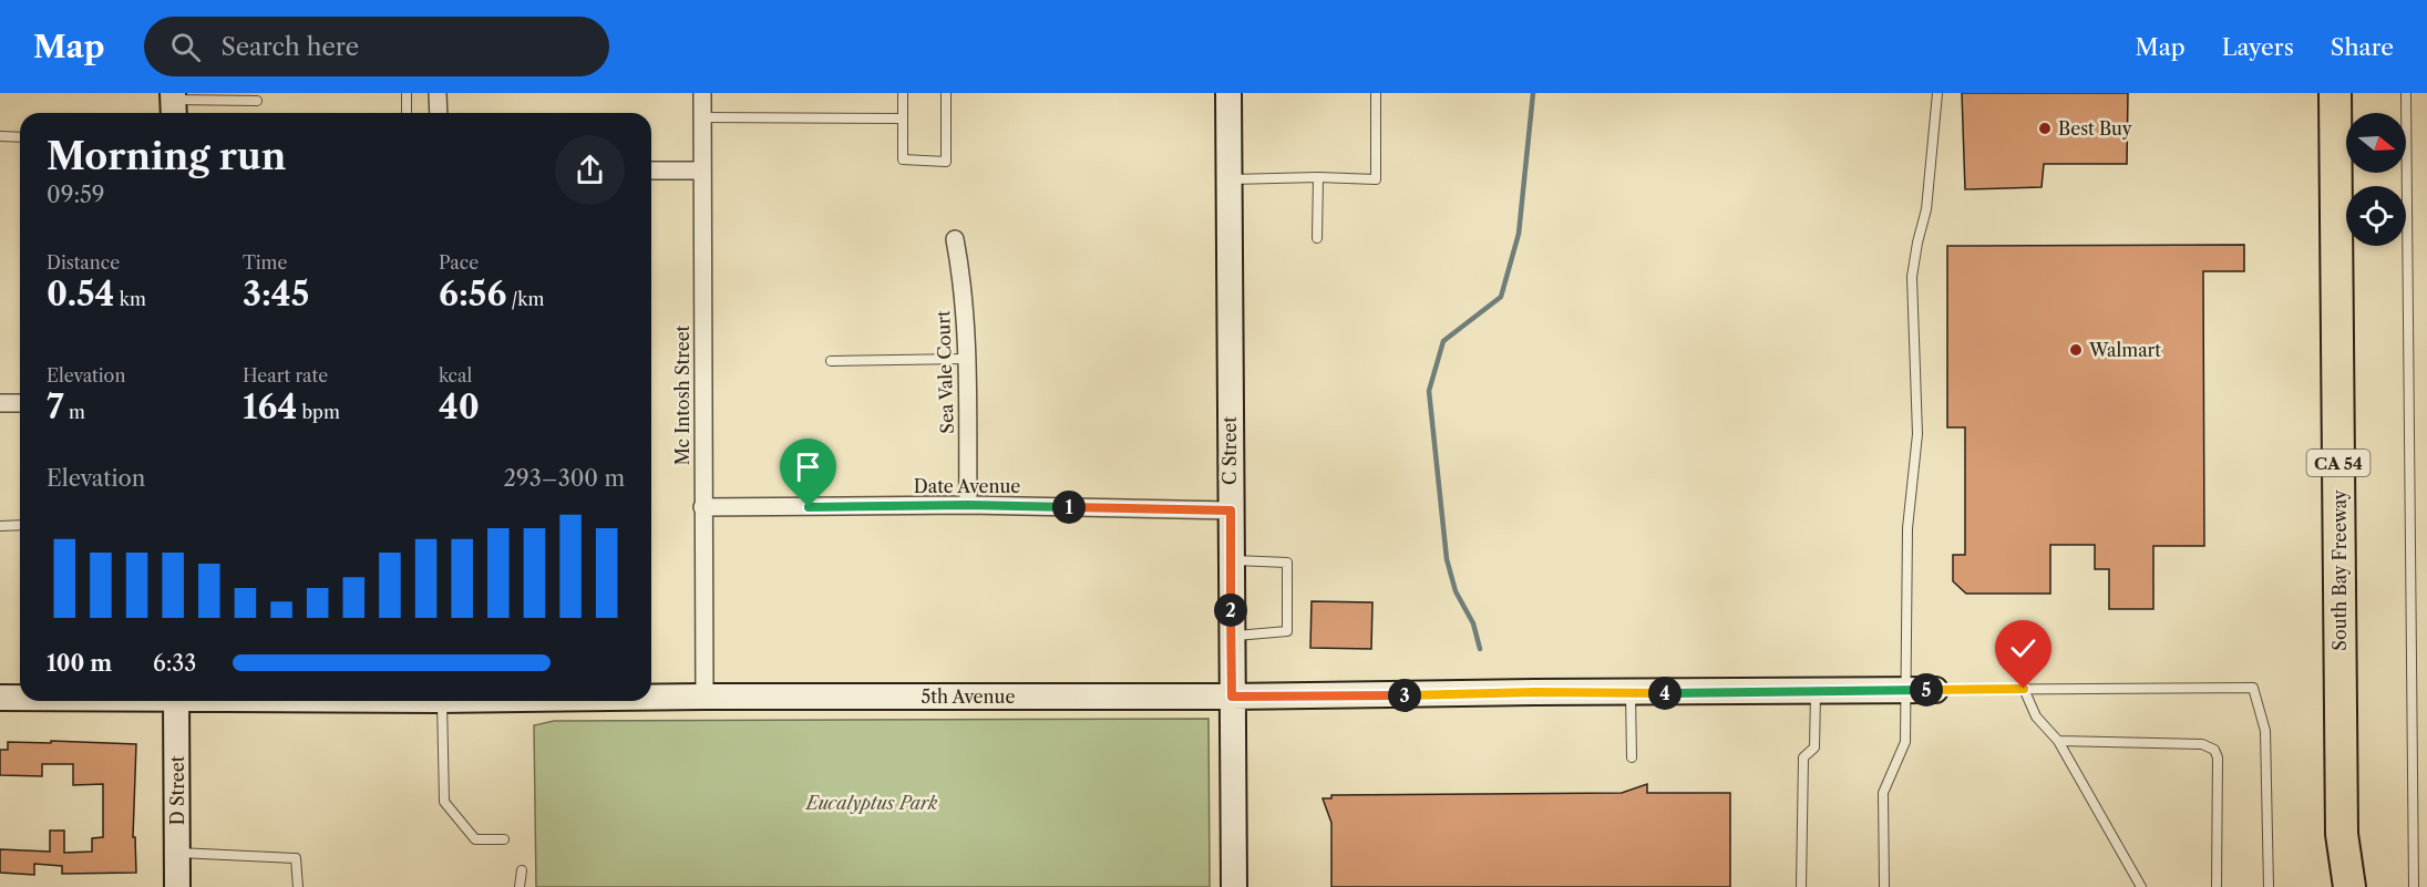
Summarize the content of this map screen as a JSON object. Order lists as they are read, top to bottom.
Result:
{
  "streets": {
    "highway": ["CA 54", "South Bay Freeway"],
    "street": [
      "Sea Vale Court",
      "Mc Intosh Street",
      "C Street",
      "Date Avenue",
      "5th Avenue",
      "D Street"
    ]
  },
  "crossings": [
    ["Sea Vale Court", "Date Avenue"],
    ["Mc Intosh Street", "Date Avenue"],
    ["Mc Intosh Street", "5th Avenue"],
    ["C Street", "Date Avenue"],
    ["C Street", "5th Avenue"]
  ],
  "parks": ["Eucalyptus Park"],
  "places": ["Best Buy", "Walmart"],
  "north": "right",
  "page": {
    "header": "Map",
    "search": "Search here",
    "nav": ["Map", "Layers", "Share"],
    "heading": ["Morning run", "09:59"],
    "stats": [
      ["Distance", "0.54 km"],
      ["Time", "3:45"],
      ["Pace", "6:56 /km"],
      ["Elevation", "7 m"],
      ["Heart rate", "164 bpm"],
      ["kcal", "40"]
    ],
    "chart": ["Elevation", "293–300 m"],
    "pins": [
      "1",
      "2",
      "5",
      "4",
      "3"
    ],
    "list": [
      {
        "name": "100 m",
        "note": "6:33"
      }
    ]
  }
}
